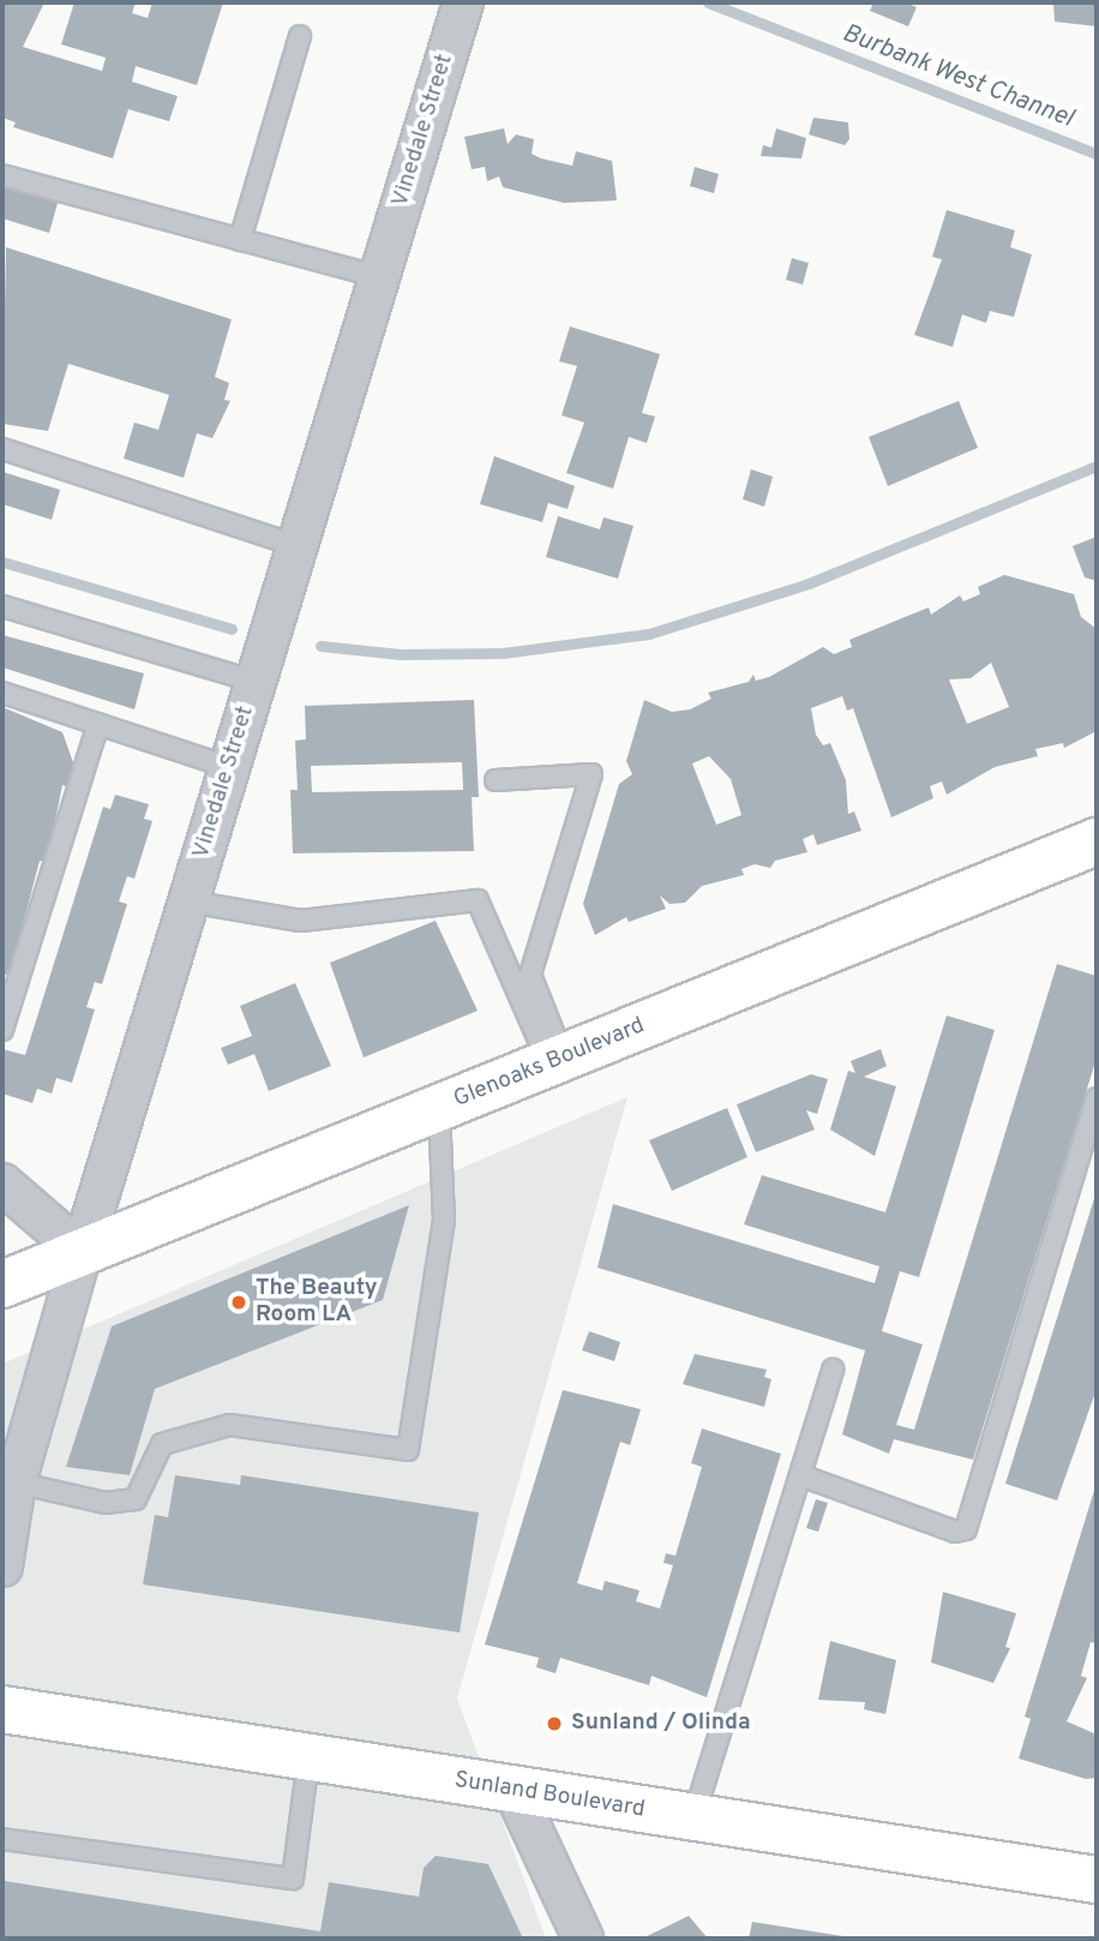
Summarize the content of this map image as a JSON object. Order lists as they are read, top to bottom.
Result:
{
  "streets": {
    "main road": ["Glenoaks Boulevard", "Sunland Boulevard"],
    "street": ["Vinedale Street"]
  },
  "crossings": [
    ["Vinedale Street", "Glenoaks Boulevard"]
  ],
  "water": ["Burbank West Channel"],
  "places": ["The Beauty Room LA", "Sunland / Olinda"]
}
